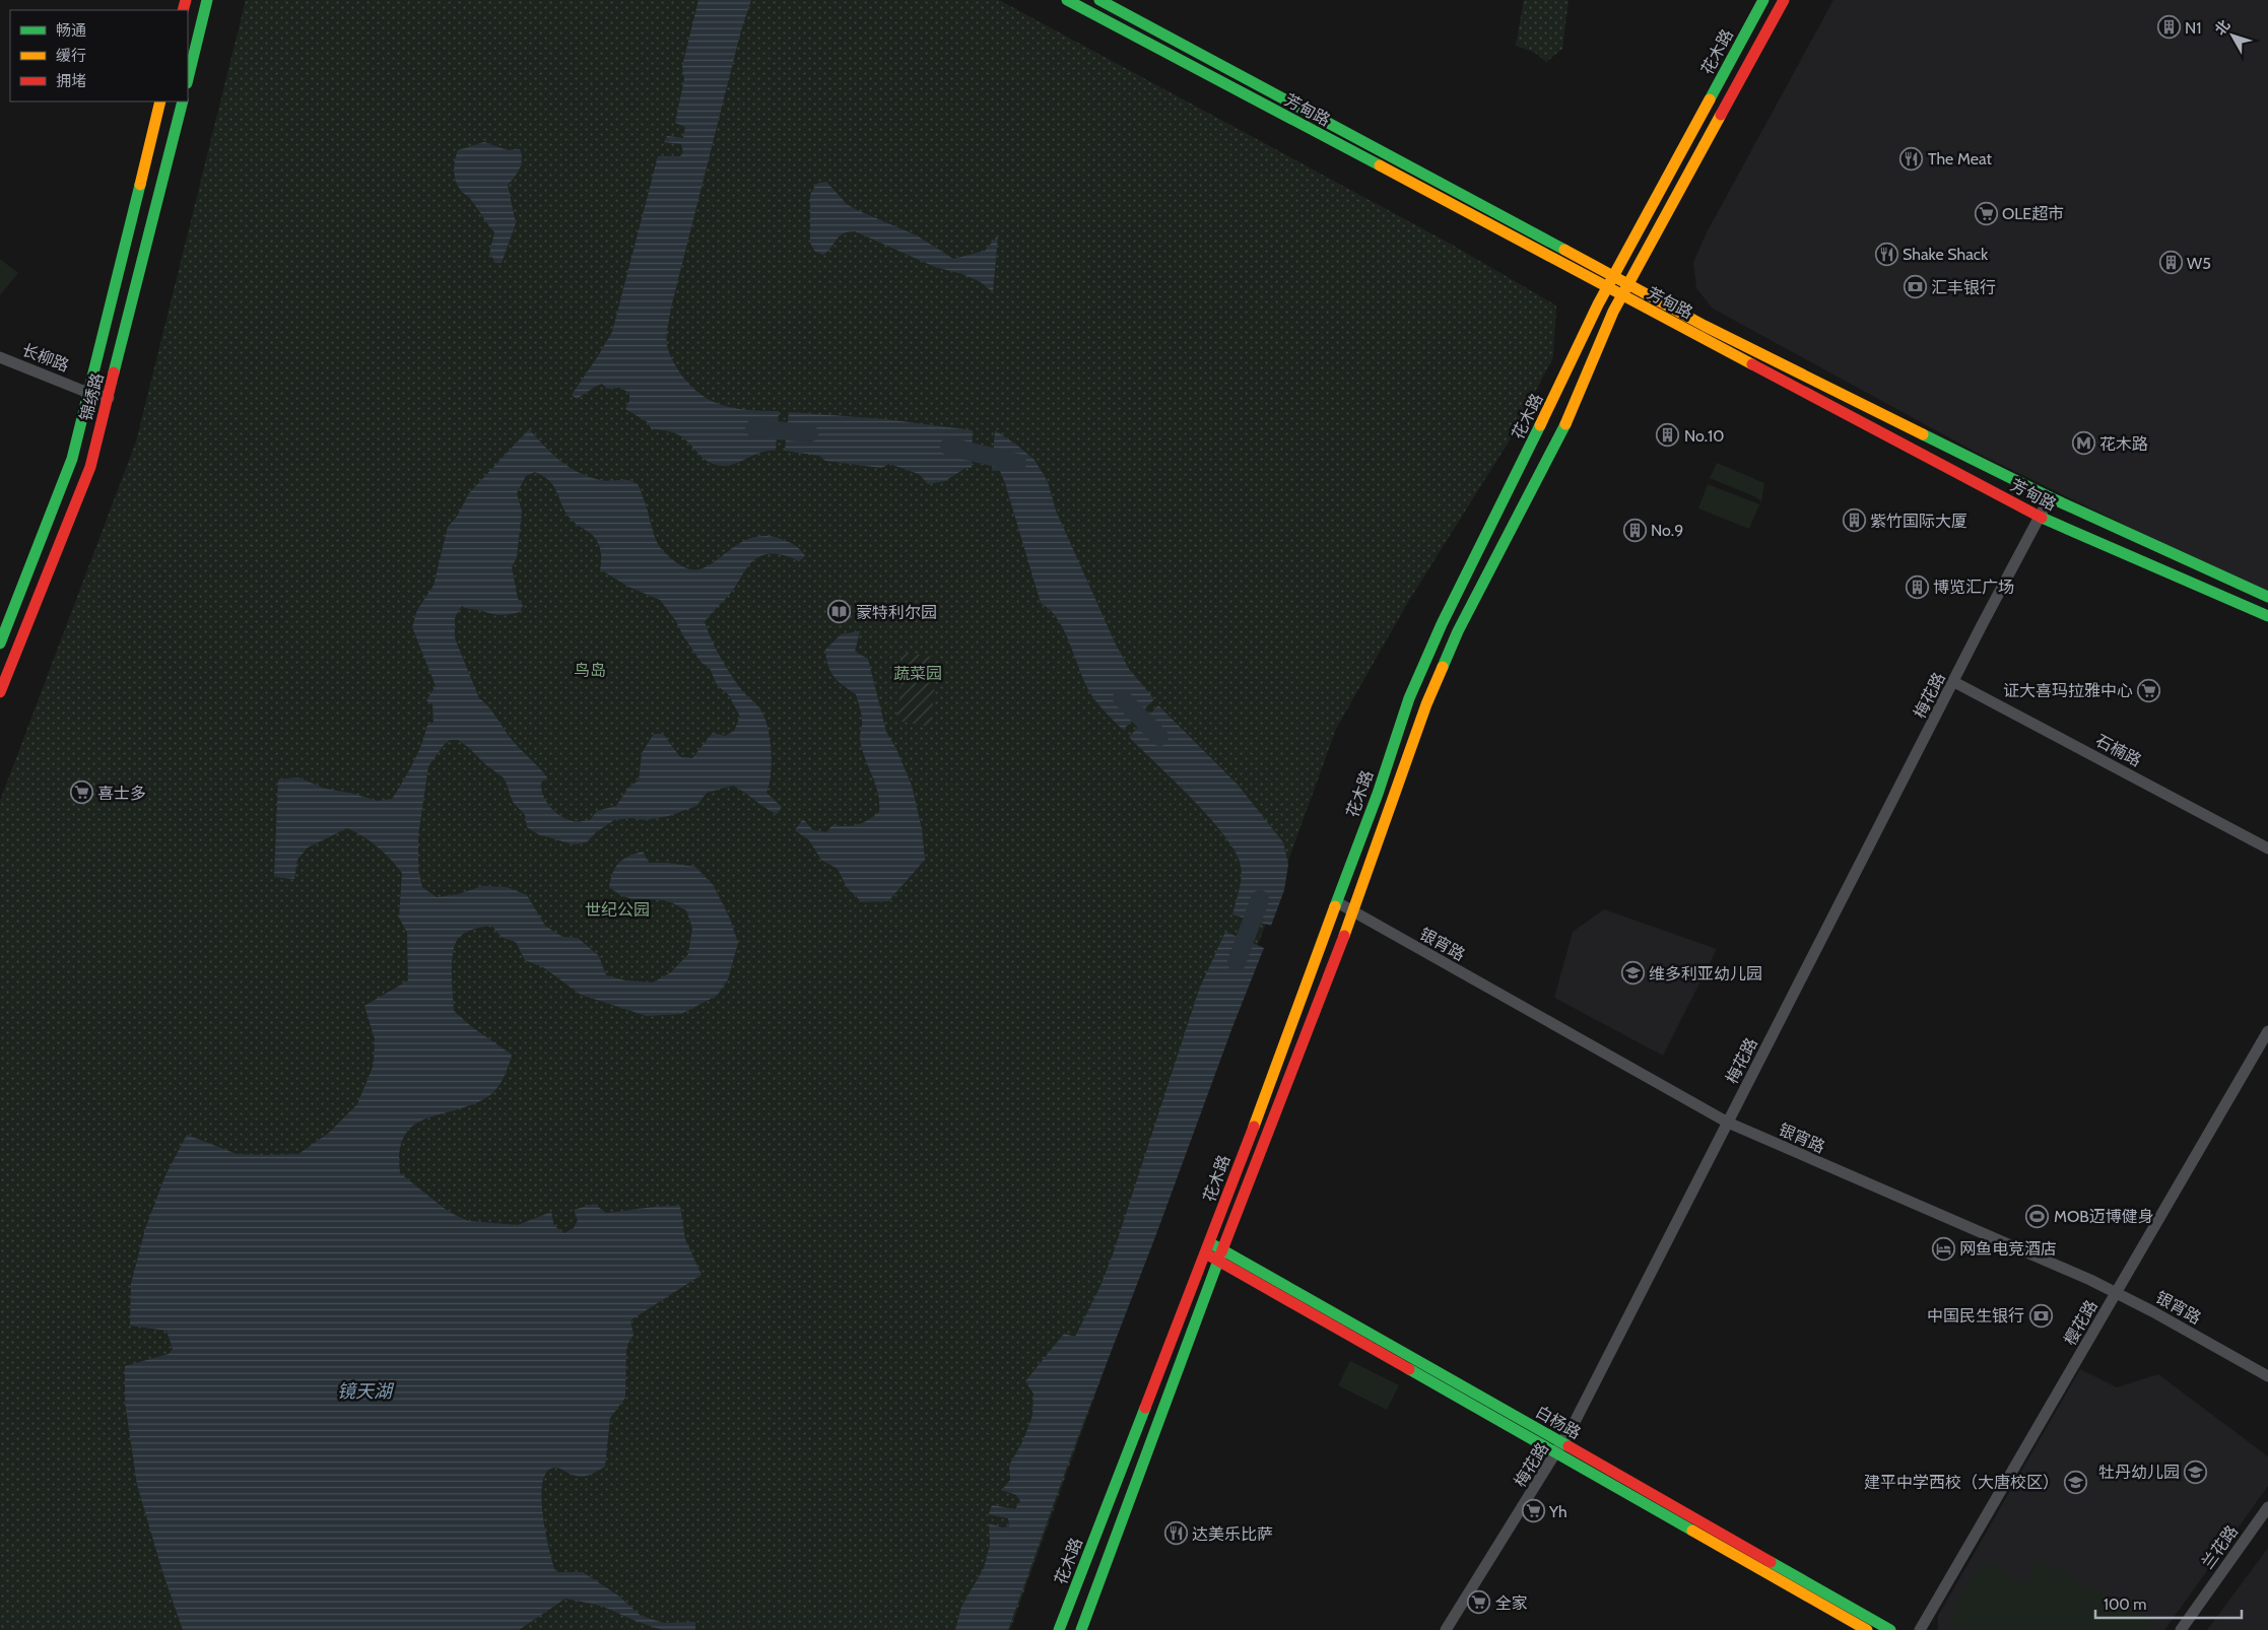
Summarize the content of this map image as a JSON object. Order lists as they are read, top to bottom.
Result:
{
  "streets": {
    "main road": [
      "花木路",
      "芳甸路",
      "锦绣路",
      "白杨路"
    ],
    "street": [
      "长柳路",
      "梅花路",
      "石楠路",
      "银宵路",
      "樱花路",
      "兰花路"
    ]
  },
  "crossings": [
    ["花木路", "芳甸路"],
    ["花木路", "银宵路"],
    ["花木路", "白杨路"],
    ["芳甸路", "梅花路"],
    ["长柳路", "锦绣路"],
    ["梅花路", "石楠路"],
    ["梅花路", "银宵路"],
    ["梅花路", "白杨路"],
    ["银宵路", "樱花路"]
  ],
  "water": ["镜天湖"],
  "parks": ["鸟岛", "蔬菜园", "世纪公园"],
  "places": {
    "building": [
      "N1",
      "W5",
      "No.10",
      "紫竹国际大厦",
      "No.9",
      "博览汇广场"
    ],
    "restaurant": ["The Meat", "Shake Shack", "达美乐比萨"],
    "supermarket": [
      "OLE超市",
      "证大喜玛拉雅中心",
      "喜士多",
      "Yh",
      "全家"
    ],
    "bank": ["汇丰银行", "中国民生银行"],
    "metro station": ["花木路"],
    "library": ["蒙特利尔园"],
    "school or university": ["维多利亚幼儿园", "牡丹幼儿园", "建平中学西校（大唐校区）"],
    "sports": ["MOB迈博健身"],
    "hotel": ["网鱼电竞酒店"]
  },
  "legend": ["畅通", "缓行", "拥堵"],
  "scale_bar": "100 m",
  "north": "top left"
}
